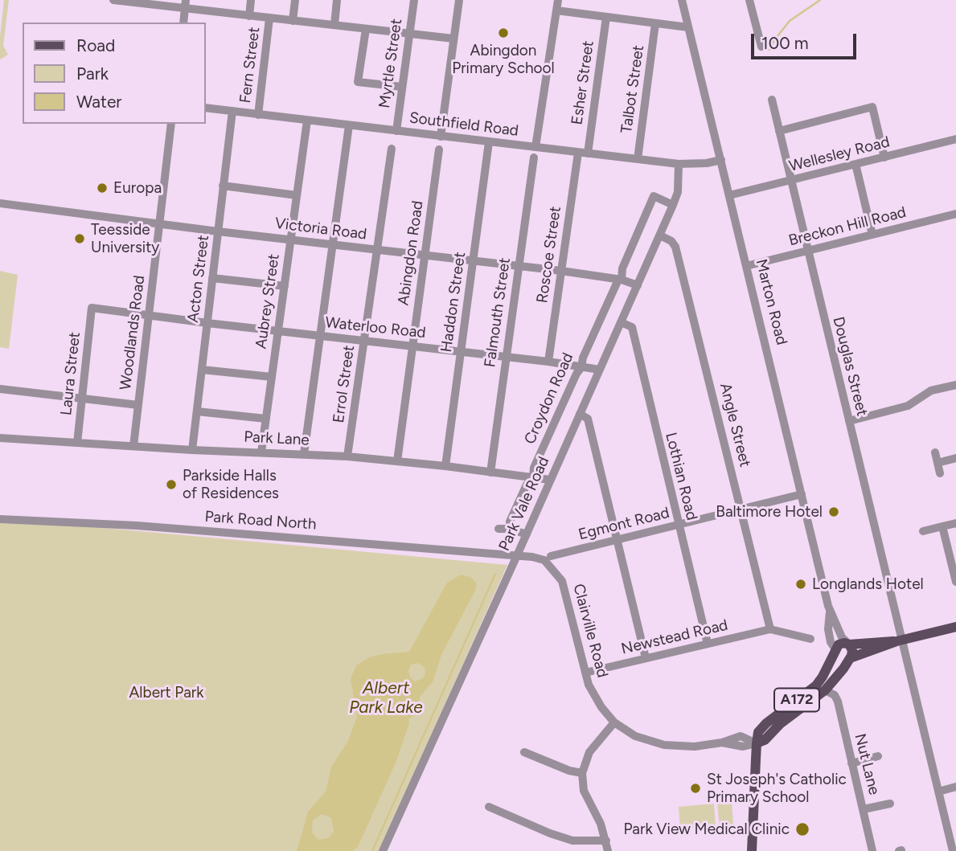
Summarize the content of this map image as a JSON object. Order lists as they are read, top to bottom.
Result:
{
  "streets": {
    "main road": ["Marton Road", "A172"],
    "street": [
      "Myrtle Street",
      "Fern Street",
      "Esher Street",
      "Talbot Street",
      "Southfield Road",
      "Wellesley Road",
      "Breckon Hill Road",
      "Victoria Road",
      "Abingdon Road",
      "Roscoe Street",
      "Acton Street",
      "Aubrey Street",
      "Haddon Street",
      "Falmouth Street",
      "Waterloo Road",
      "Woodlands Road",
      "Douglas Street",
      "Laura Street",
      "Errol Street",
      "Croydon Road",
      "Angle Street",
      "Park Lane",
      "Lothian Road",
      "Park Vale Road",
      "Park Road North",
      "Egmont Road",
      "Clairville Road",
      "Newstead Road",
      "Nut Lane"
    ]
  },
  "crossings": [
    ["Myrtle Street", "Southfield Road"],
    ["Fern Street", "Southfield Road"],
    ["Esher Street", "Southfield Road"],
    ["Talbot Street", "Southfield Road"],
    ["Southfield Road", "Roscoe Street"],
    ["Southfield Road", "Acton Street"],
    ["Southfield Road", "Aubrey Street"],
    ["Southfield Road", "Haddon Street"],
    ["Southfield Road", "Marton Road"],
    ["Southfield Road", "Park Vale Road"],
    ["Wellesley Road", "Marton Road"],
    ["Wellesley Road", "Douglas Street"],
    ["Breckon Hill Road", "Marton Road"],
    ["Breckon Hill Road", "Douglas Street"],
    ["Victoria Road", "Abingdon Road"],
    ["Victoria Road", "Roscoe Street"],
    ["Victoria Road", "Acton Street"],
    ["Victoria Road", "Aubrey Street"],
    ["Victoria Road", "Haddon Street"],
    ["Victoria Road", "Falmouth Street"],
    ["Victoria Road", "Woodlands Road"],
    ["Victoria Road", "Errol Street"],
    ["Victoria Road", "Croydon Road"],
    ["Victoria Road", "Park Vale Road"],
    ["Abingdon Road", "Waterloo Road"],
    ["Abingdon Road", "Park Lane"],
    ["Roscoe Street", "Waterloo Road"],
    ["Acton Street", "Waterloo Road"],
    ["Acton Street", "Park Lane"],
    ["Aubrey Street", "Waterloo Road"],
    ["Aubrey Street", "Park Lane"],
    ["Haddon Street", "Waterloo Road"],
    ["Haddon Street", "Park Lane"],
    ["Marton Road", "Egmont Road"],
    ["Marton Road", "A172"],
    ["Falmouth Street", "Waterloo Road"],
    ["Falmouth Street", "Park Lane"],
    ["Waterloo Road", "Woodlands Road"],
    ["Waterloo Road", "Laura Street"],
    ["Waterloo Road", "Errol Street"],
    ["Waterloo Road", "Croydon Road"],
    ["Waterloo Road", "Park Vale Road"],
    ["Woodlands Road", "Park Lane"],
    ["Laura Street", "Park Lane"],
    ["Errol Street", "Park Lane"],
    ["Croydon Road", "Park Lane"],
    ["Croydon Road", "Park Vale Road"],
    ["Angle Street", "Park Vale Road"],
    ["Angle Street", "Egmont Road"],
    ["Angle Street", "Newstead Road"],
    ["Park Lane", "Park Vale Road"],
    ["Lothian Road", "Park Vale Road"],
    ["Lothian Road", "Egmont Road"],
    ["Lothian Road", "Newstead Road"],
    ["Park Vale Road", "Park Road North"],
    ["Park Vale Road", "Clairville Road"],
    ["Park Road North", "Clairville Road"],
    ["Clairville Road", "Newstead Road"],
    ["Clairville Road", "A172"],
    ["A172", "Nut Lane"]
  ],
  "water": ["Albert Park Lake"],
  "parks": ["Albert Park"],
  "places": [
    "Abingdon Primary School",
    "Europa",
    "Teesside University",
    "Parkside Halls of Residences",
    "Baltimore Hotel",
    "Longlands Hotel",
    "St Joseph's Catholic Primary School",
    "Park View Medical Clinic"
  ],
  "legend": ["Road", "Park", "Water"],
  "scale_bar": "100 m"
}
